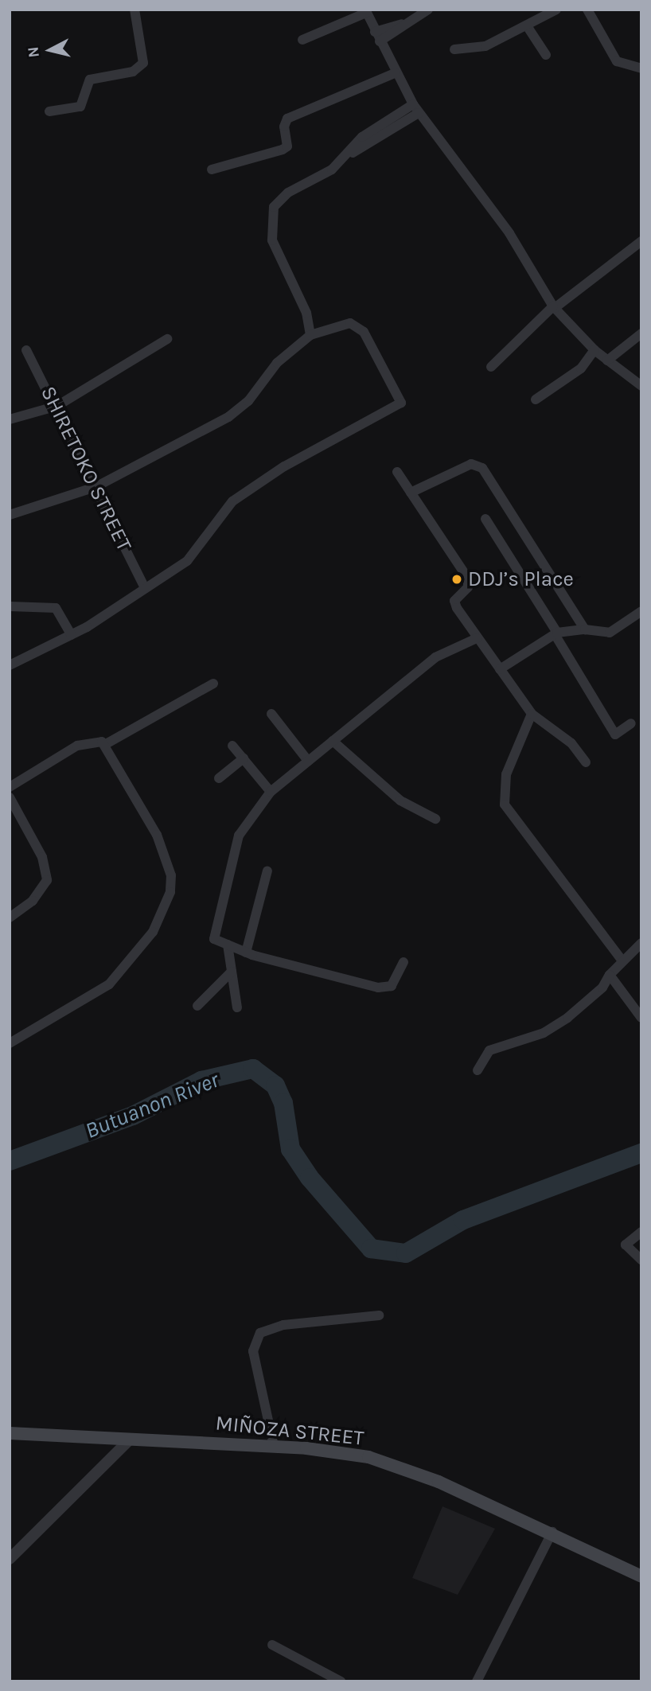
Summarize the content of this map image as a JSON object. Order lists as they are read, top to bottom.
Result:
{
  "streets": {
    "main road": ["MIÑOZA STREET"],
    "street": ["SHIRETOKO STREET"]
  },
  "water": ["Butuanon River"],
  "places": ["DDJ’s Place"],
  "north": "left"
}
